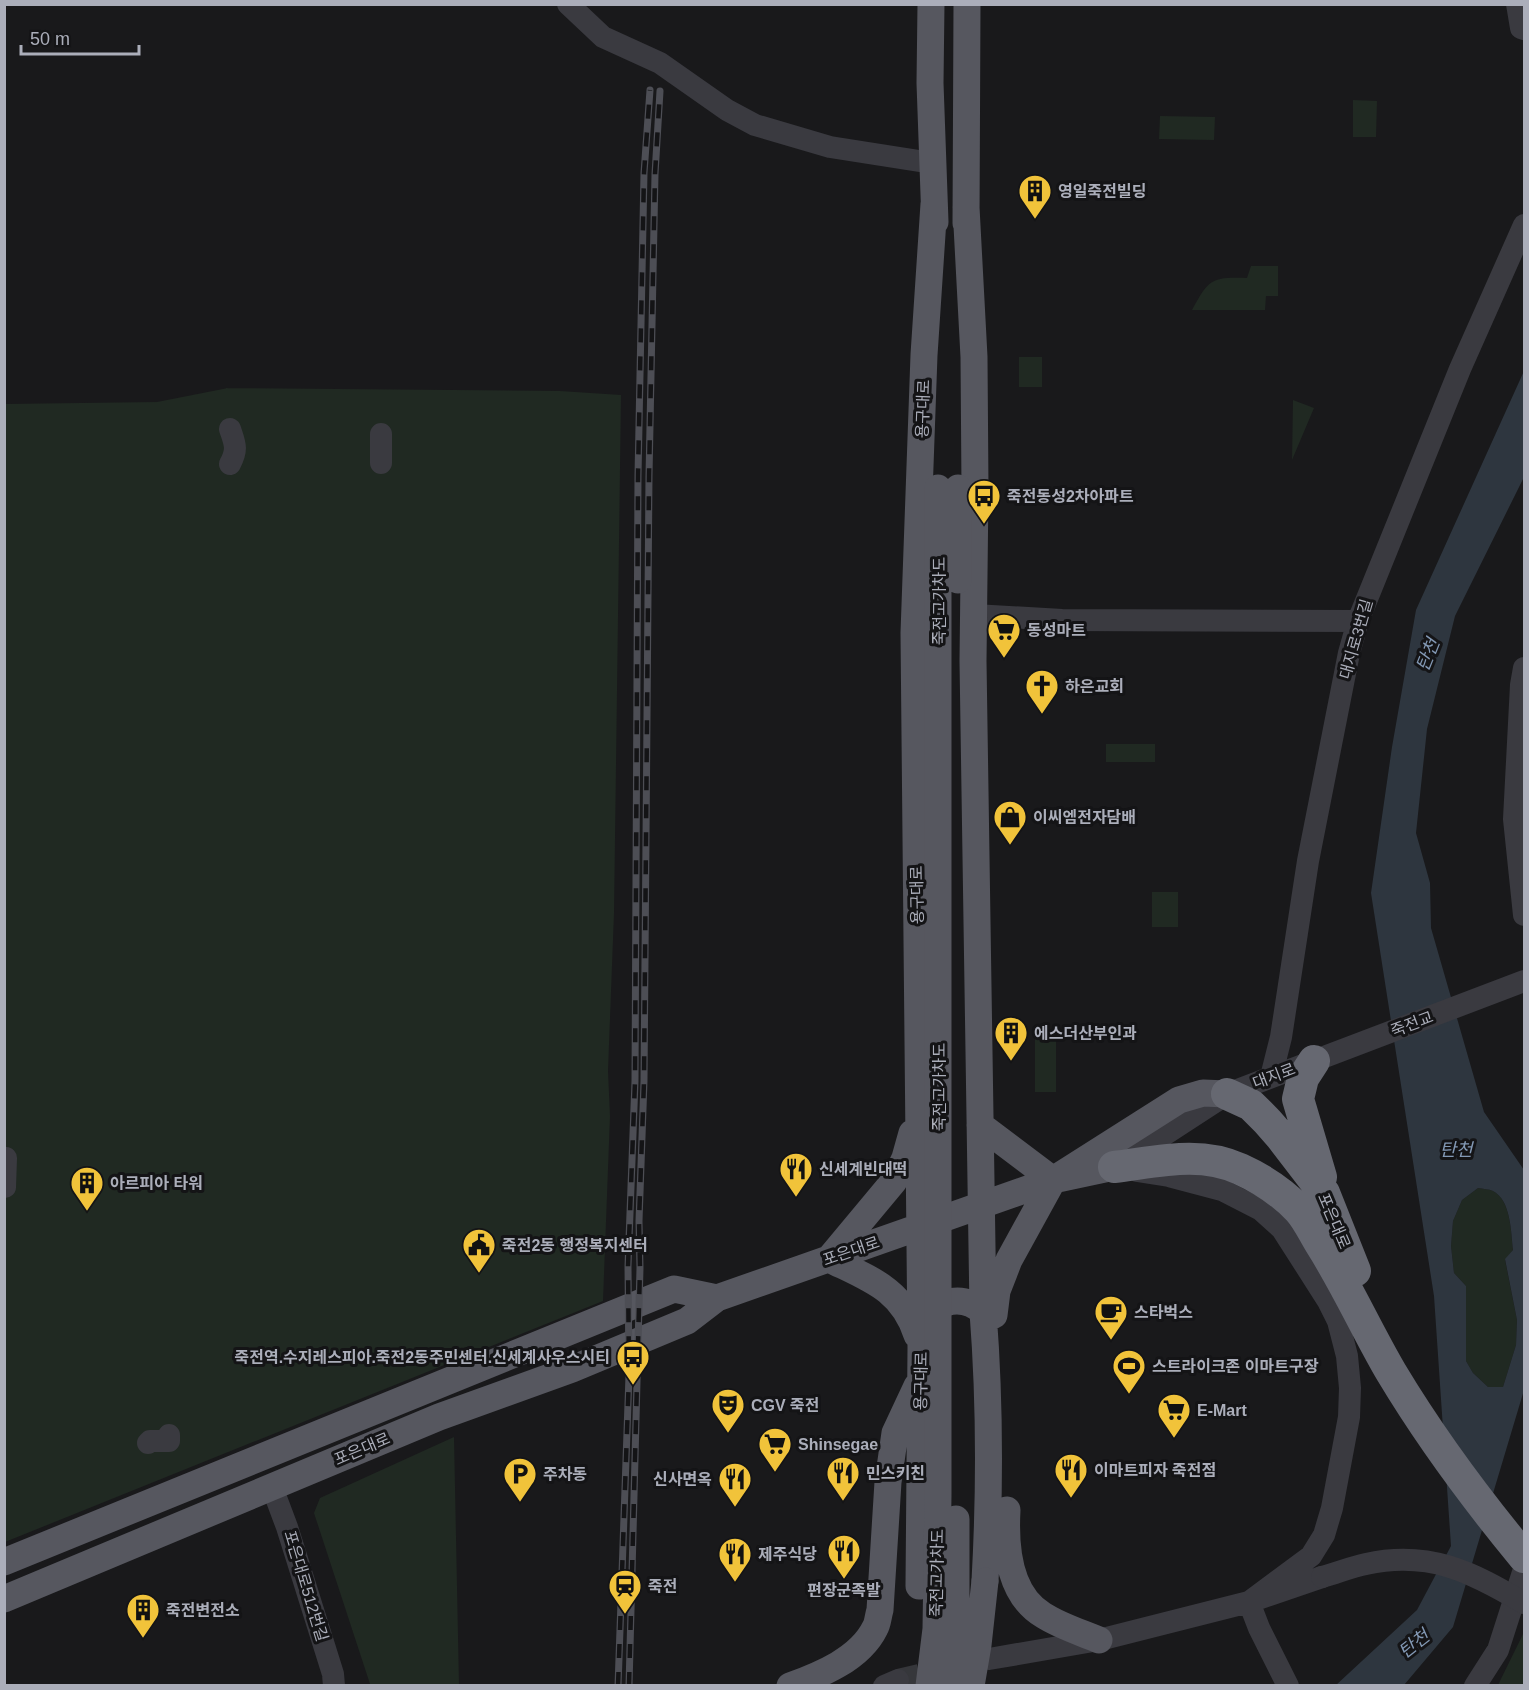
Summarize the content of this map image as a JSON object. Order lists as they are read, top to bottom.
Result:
{
  "streets": {
    "highway": ["포은대로"],
    "main road": ["용구대로", "죽전고가차도"],
    "street": [
      "대지로3번길",
      "죽전교",
      "대지로",
      "포은대로512번길"
    ]
  },
  "crossings": [
    ["용구대로", "죽전고가차도"],
    ["용구대로", "포은대로"],
    ["대지로3번길", "대지로"],
    ["죽전교", "대지로"],
    ["대지로", "포은대로"],
    ["포은대로", "포은대로512번길"]
  ],
  "water": ["탄천"],
  "places": {
    "building": [
      "영일죽전빌딩",
      "에스더산부인과",
      "아르피아 타워",
      "죽전변전소"
    ],
    "bus stop": ["죽전동성2차아파트", "죽전역.수지레스피아.죽전2동주민센터.신세계사우스시티"],
    "supermarket": ["동성마트", "E-Mart", "Shinsegae"],
    "church": ["하은교회"],
    "shop": ["이씨엠전자담배"],
    "restaurant": [
      "신세계빈대떡",
      "이마트피자 죽전점",
      "민스키친",
      "신사면옥",
      "편장군족발",
      "제주식당"
    ],
    "public building": ["죽전2동 행정복지센터"],
    "cafe": ["스타벅스"],
    "sports": ["스트라이크존 이마트구장"],
    "theatre": ["CGV 죽전"],
    "parking": ["주차동"],
    "station": ["죽전"]
  },
  "scale_bar": "50 m"
}
